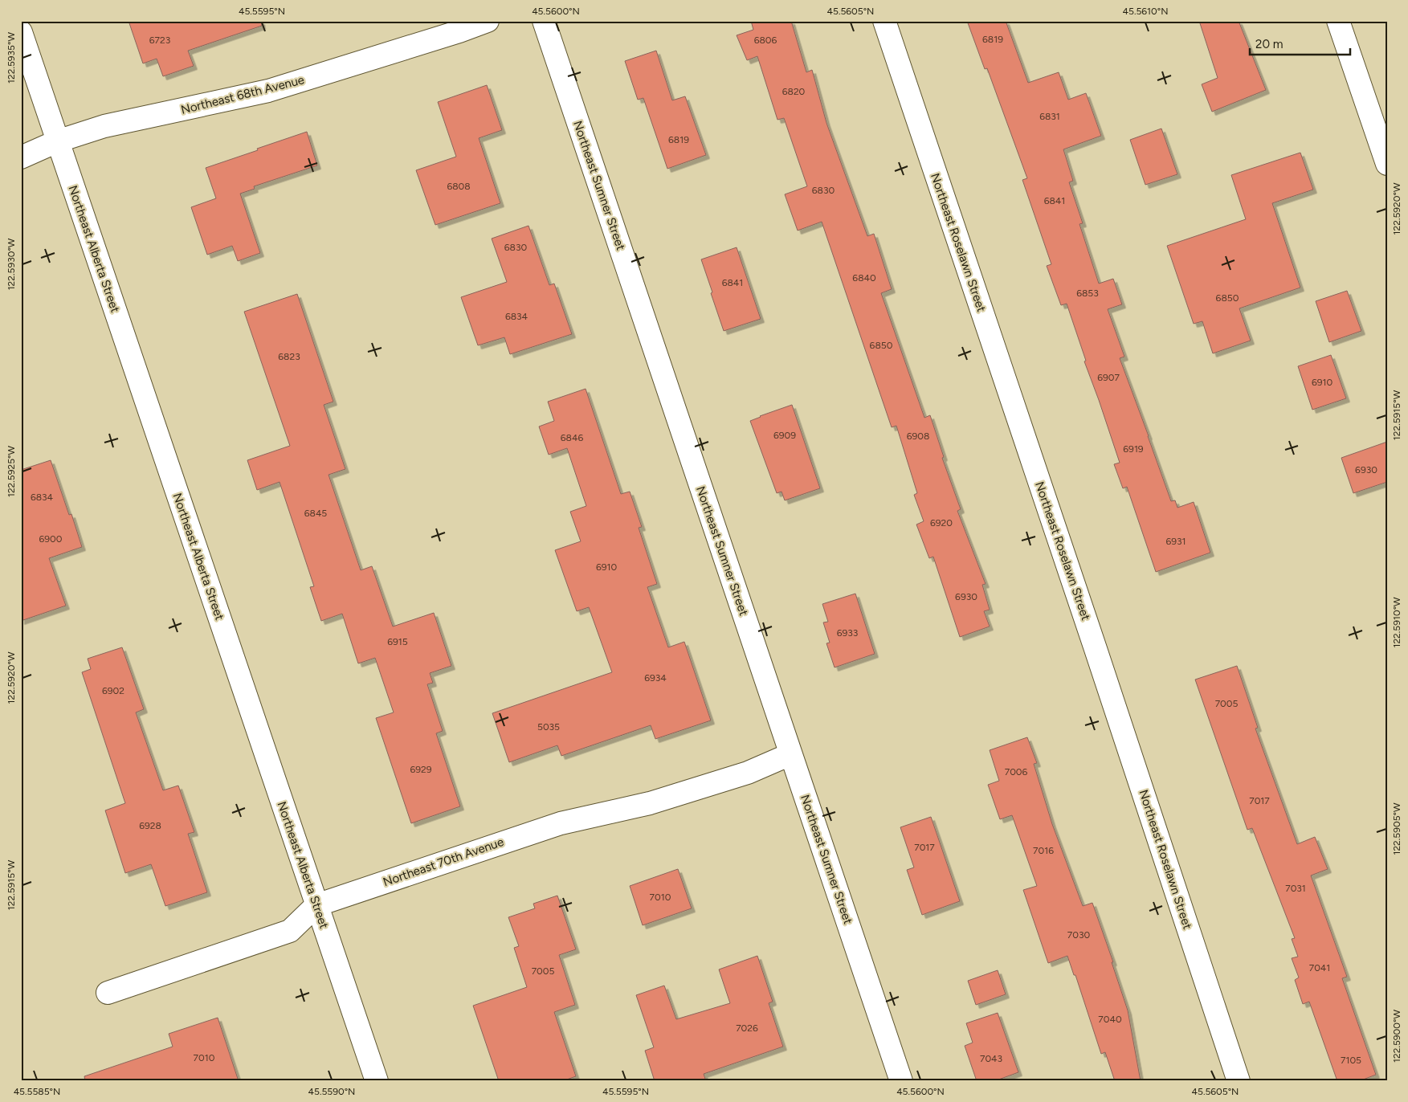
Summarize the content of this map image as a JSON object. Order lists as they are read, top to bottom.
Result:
{
  "streets": {
    "street": [
      "Northeast 68th Avenue",
      "Northeast Sumner Street",
      "Northeast Roselawn Street",
      "Northeast Alberta Street",
      "Northeast 70th Avenue"
    ]
  },
  "crossings": [
    ["Northeast 68th Avenue", "Northeast Alberta Street"],
    ["Northeast Sumner Street", "Northeast 70th Avenue"],
    ["Northeast Alberta Street", "Northeast 70th Avenue"]
  ],
  "house_numbers": [
    "6819",
    "6723",
    "6806",
    "6820",
    "6831",
    "6819",
    "6808",
    "6830",
    "6841",
    "6830",
    "6840",
    "6841",
    "6853",
    "6850",
    "6834",
    "6850",
    "6823",
    "6907",
    "6910",
    "6909",
    "6908",
    "6846",
    "6919",
    "6930",
    "6834",
    "6845",
    "6920",
    "6900",
    "6931",
    "6910",
    "6930",
    "6933",
    "6915",
    "6934",
    "6902",
    "7005",
    "5035",
    "6929",
    "7006",
    "7017",
    "6928",
    "7017",
    "7016",
    "7031",
    "7010",
    "7030",
    "7041",
    "7005",
    "7040",
    "7026",
    "7010",
    "7043",
    "7105"
  ],
  "scale_bar": "20 m",
  "coordinates": [
    "45.5595°N",
    "45.5600°N",
    "45.5605°N",
    "45.5610°N",
    "122.5935°W",
    "122.5920°W",
    "122.5930°W",
    "122.5915°W",
    "122.5925°W",
    "122.5910°W",
    "122.5905°W",
    "122.5900°W",
    "45.5585°N",
    "45.5590°N"
  ]
}
